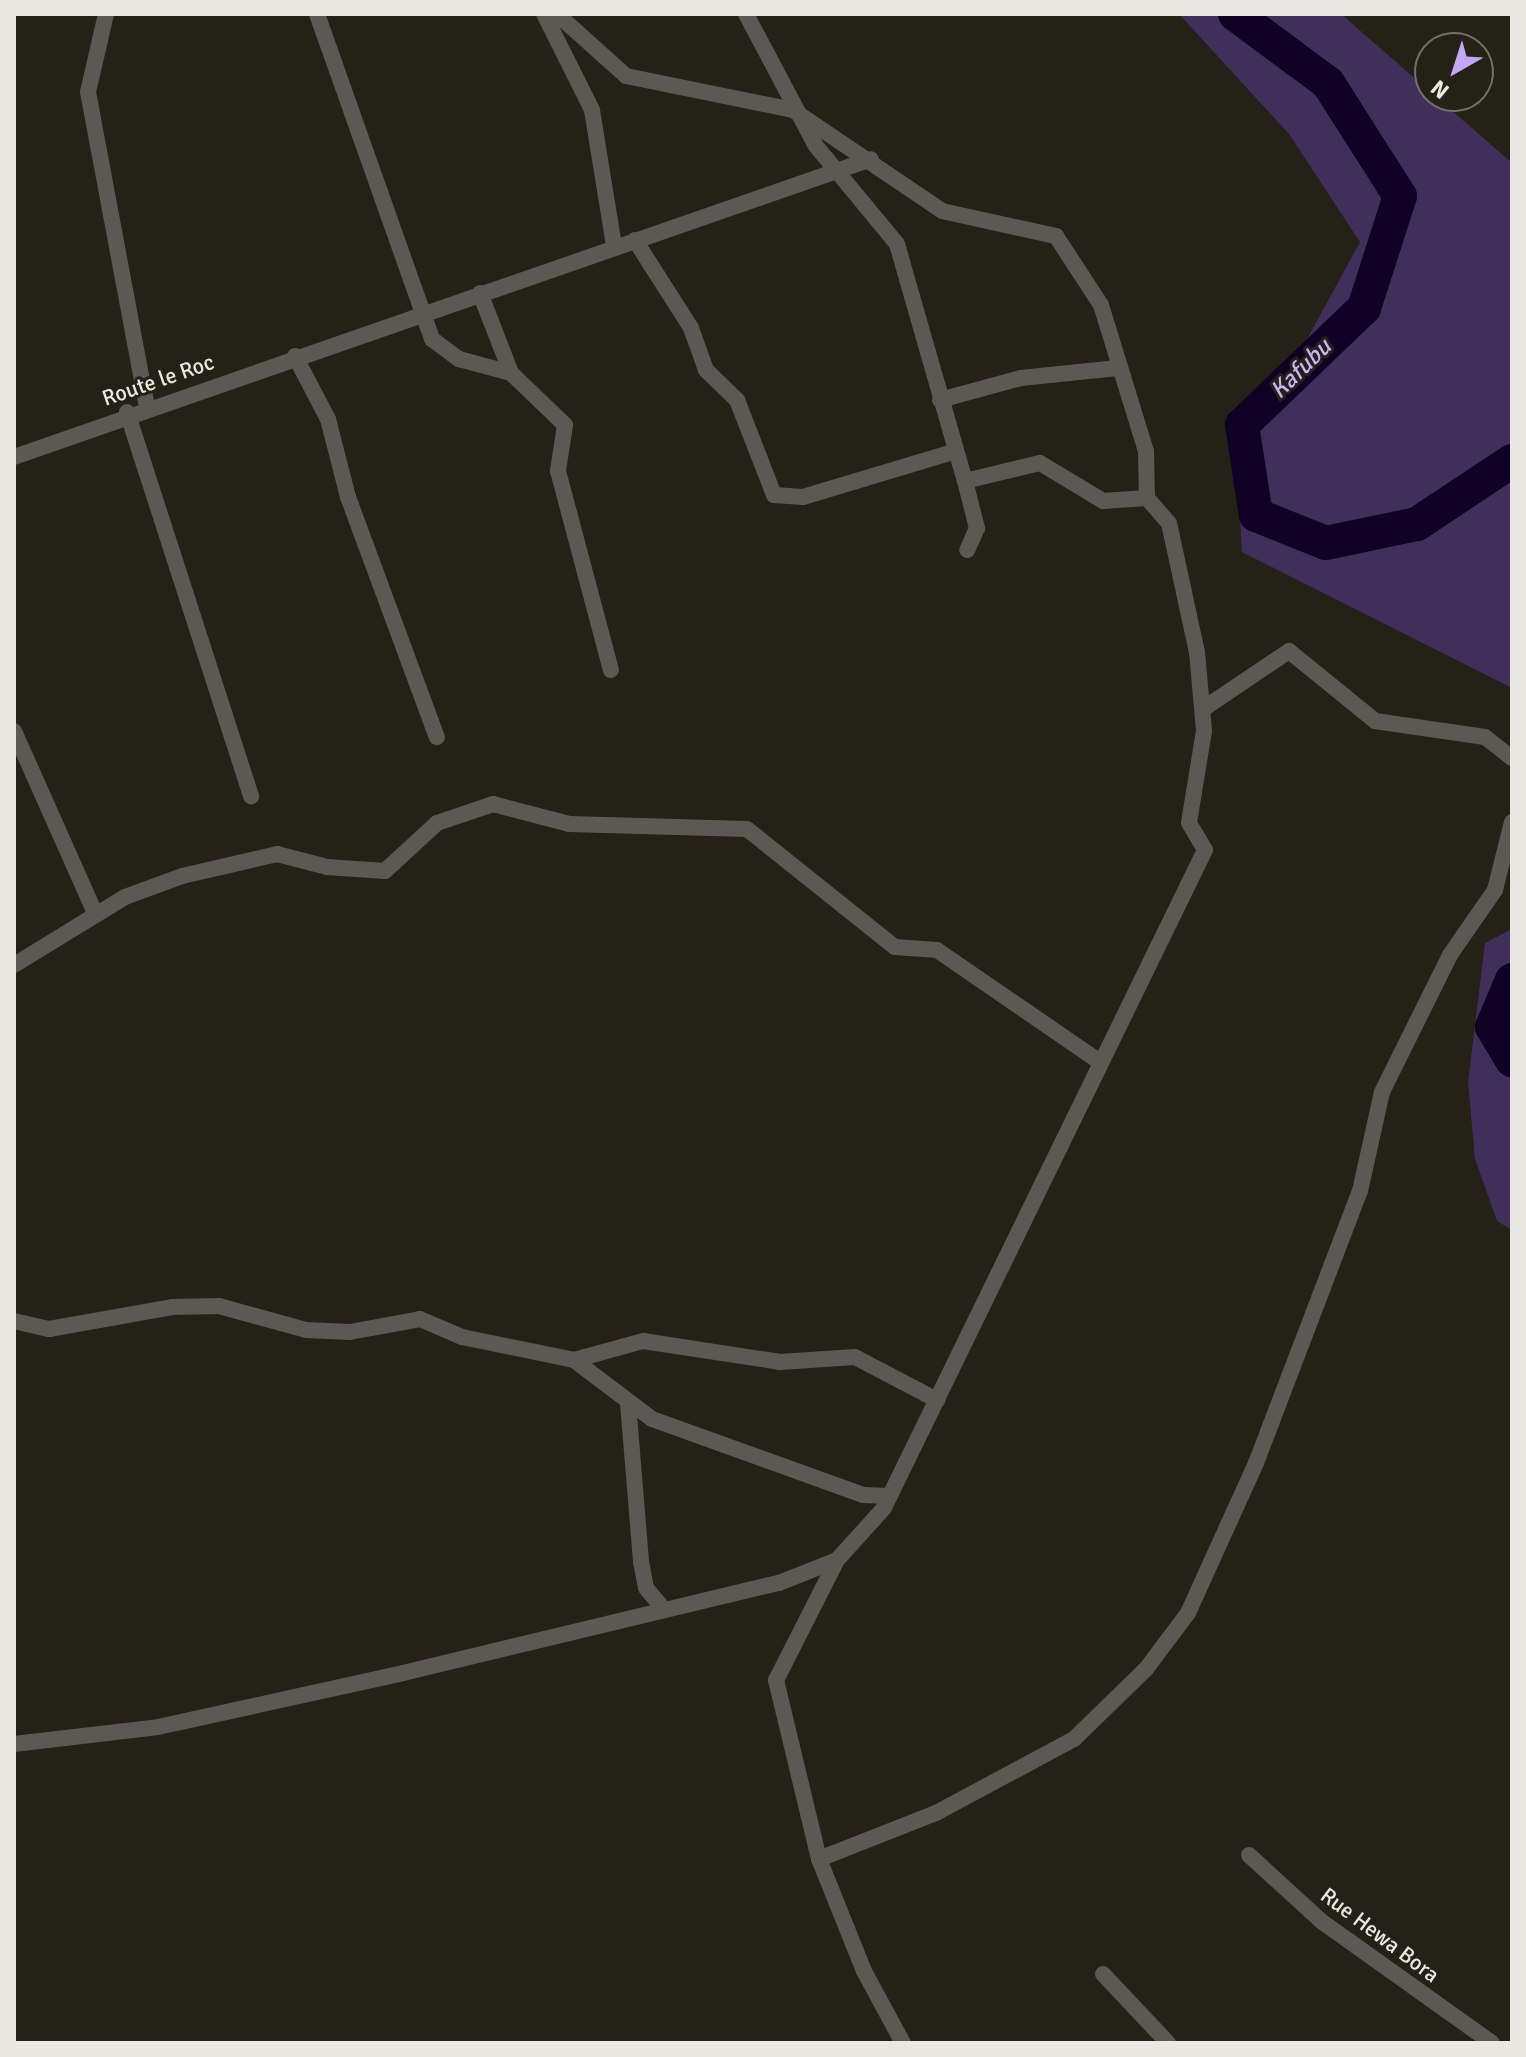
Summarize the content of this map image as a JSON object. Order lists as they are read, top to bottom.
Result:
{
  "streets": {
    "street": ["Route le Roc", "Rue Hewa Bora"]
  },
  "water": ["Kafubu"],
  "north": "bottom left"
}
